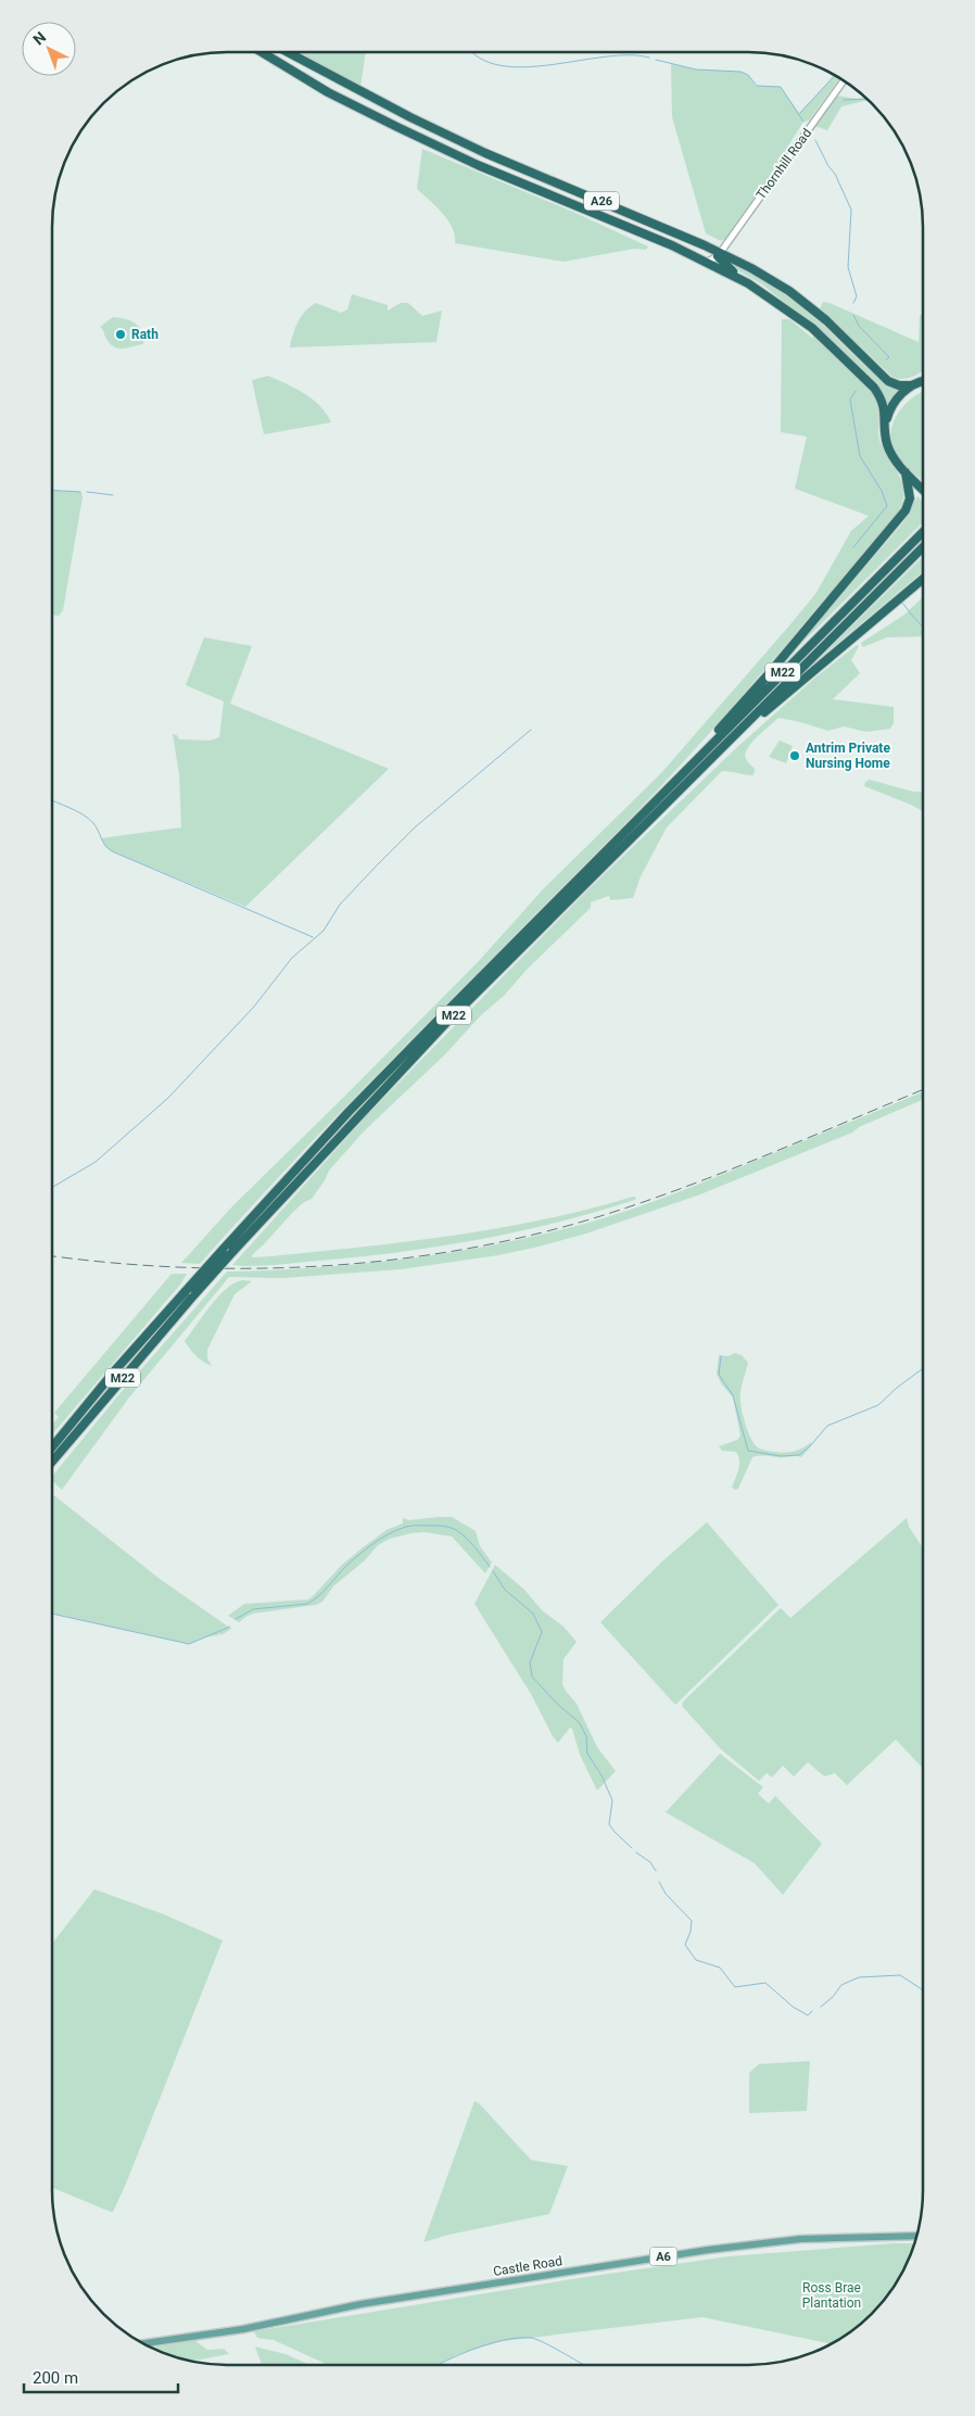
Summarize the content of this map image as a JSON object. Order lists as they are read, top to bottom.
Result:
{
  "streets": {
    "highway": ["A26", "M22"],
    "main road": ["A6", "Castle Road"],
    "street": ["Thornhill Road"]
  },
  "crossings": [
    ["Thornhill Road", "A26"]
  ],
  "parks": ["Ross Brae Plantation"],
  "places": ["Rath", "Antrim Private Nursing Home"],
  "scale_bar": "200 m",
  "north": "top left"
}
